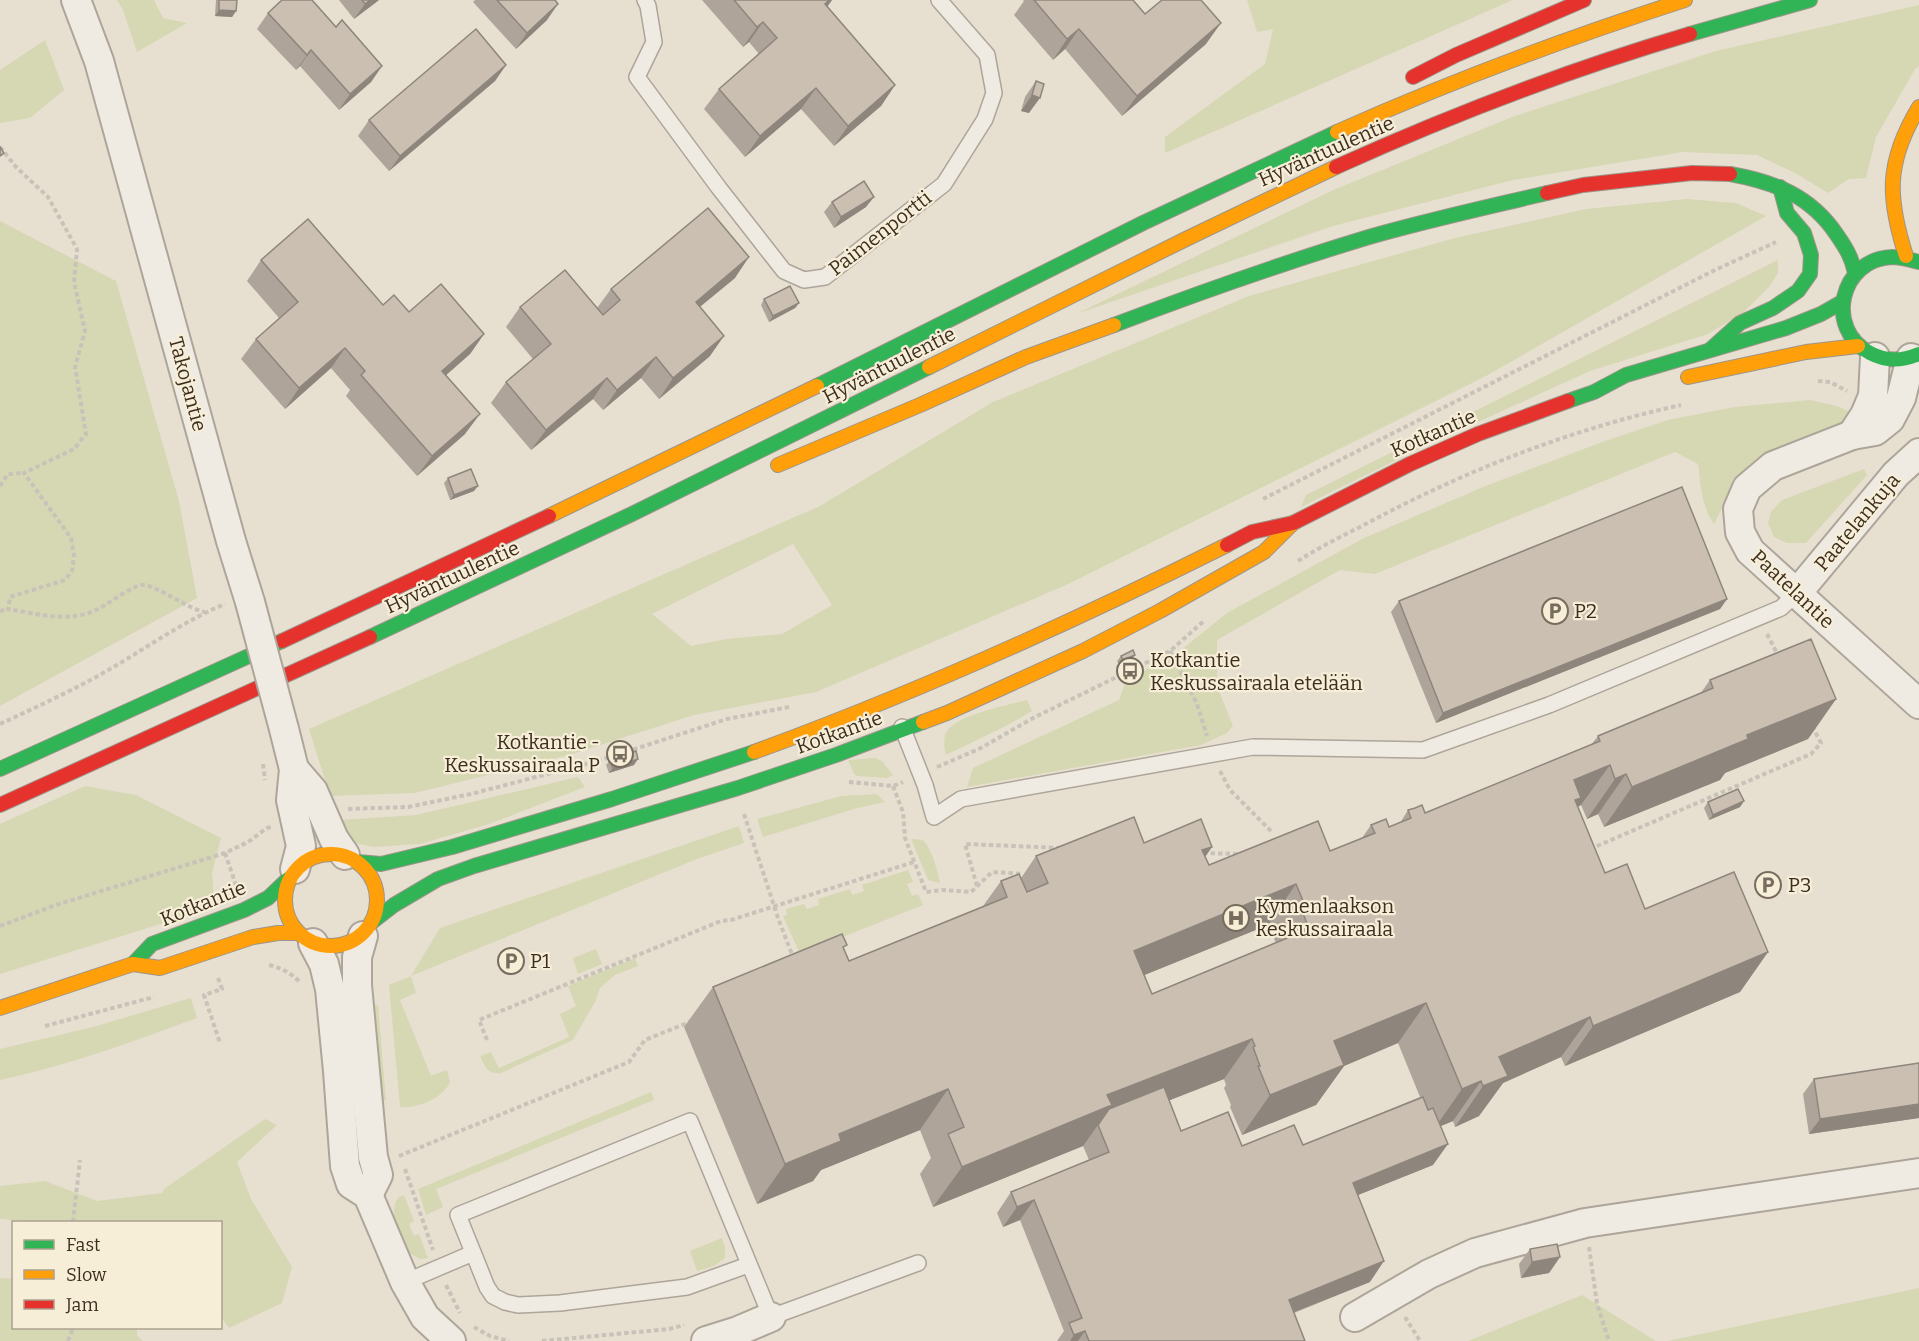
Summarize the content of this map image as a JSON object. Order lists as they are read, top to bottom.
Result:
{
  "streets": {
    "main road": ["Hyväntuulentie", "Kotkantie"],
    "street": ["Takojantie", "Paatelankuja", "Paatelantie"],
    "lane": ["Paimenportti"]
  },
  "crossings": [
    ["Takojantie", "Kotkantie"],
    ["Paatelankuja", "Paatelantie"]
  ],
  "places": {
    "parking": ["P2", "P3", "P1"],
    "bus stop": ["Kotkantie Keskussairaala etelään", "Kotkantie - Keskussairaala P"],
    "hospital": ["Kymenlaakson keskussairaala"]
  },
  "legend": ["Fast", "Slow", "Jam"]
}
